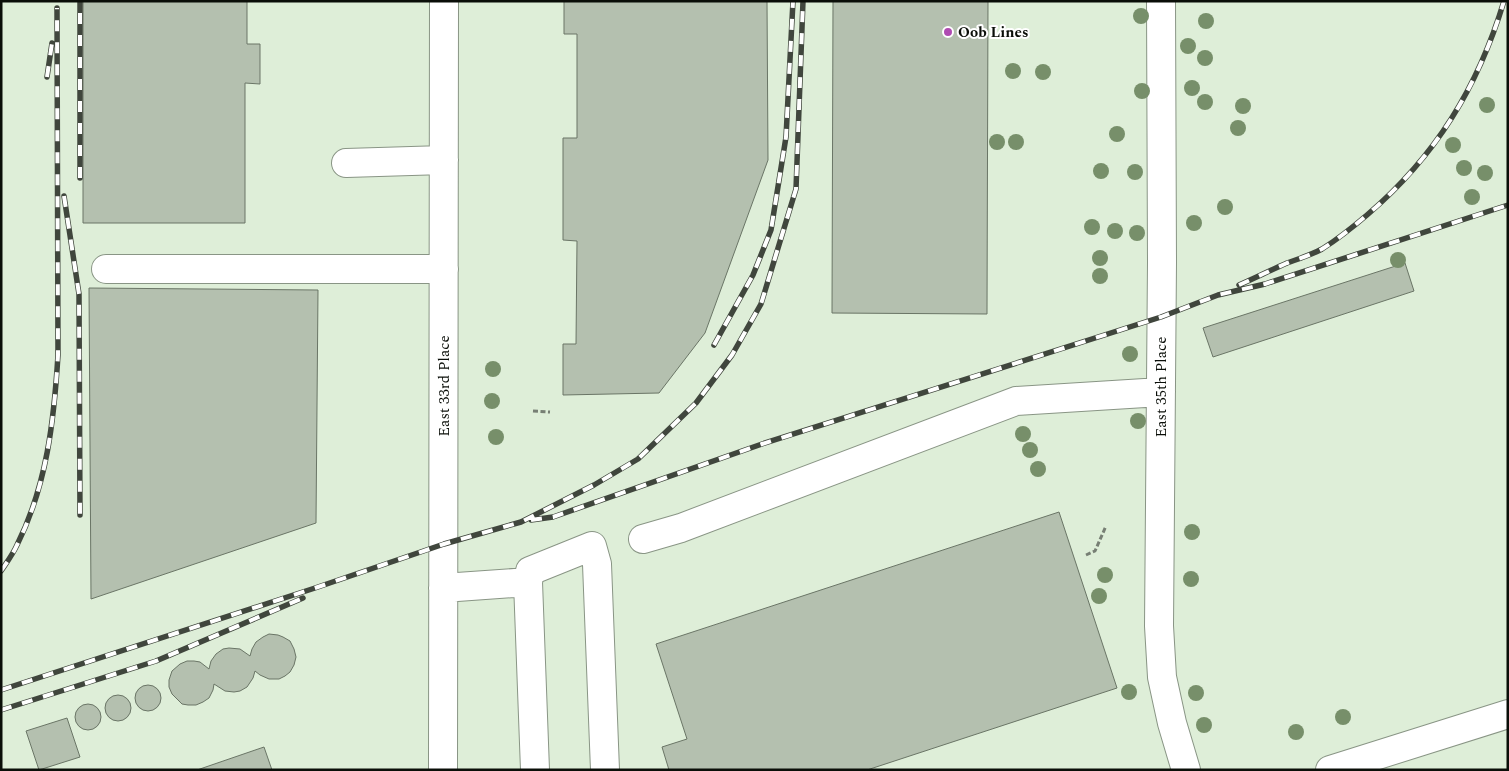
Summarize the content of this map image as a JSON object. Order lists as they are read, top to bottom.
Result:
{
  "streets": {
    "street": ["East 33rd Place", "East 35th Place"]
  },
  "places": ["Oob Lines"]
}
